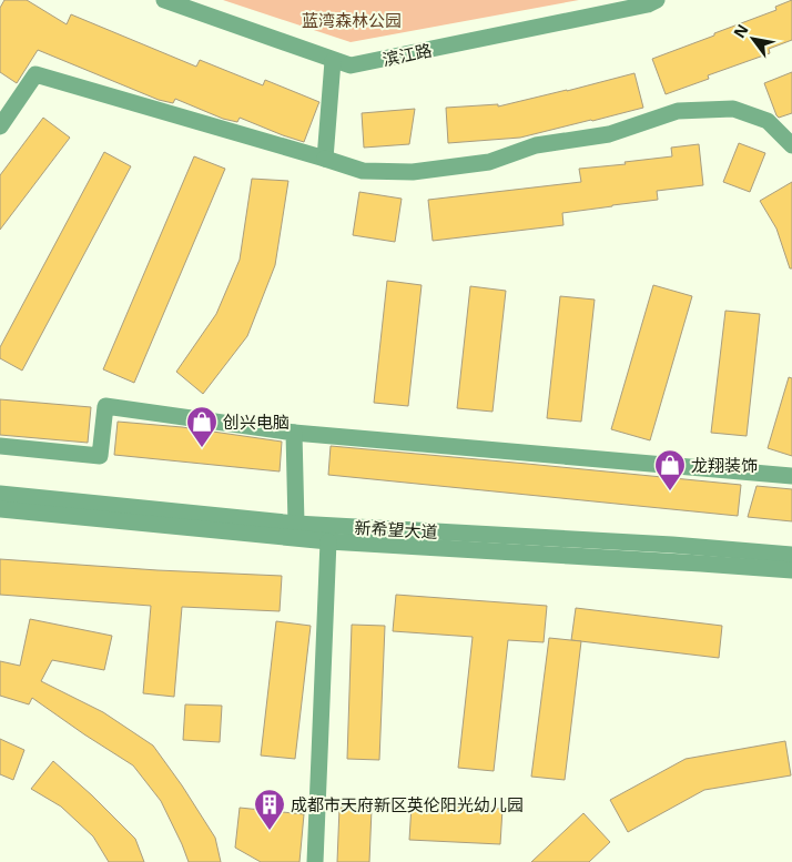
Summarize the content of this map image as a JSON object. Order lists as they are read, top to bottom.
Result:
{
  "streets": {
    "street": ["滨江路", "新希望大道"]
  },
  "parks": ["蓝湾森林公园"],
  "places": {
    "shop": ["创兴电脑", "龙翔装饰"],
    "building": ["成都市天府新区英伦阳光幼儿园"]
  },
  "north": "top left"
}
